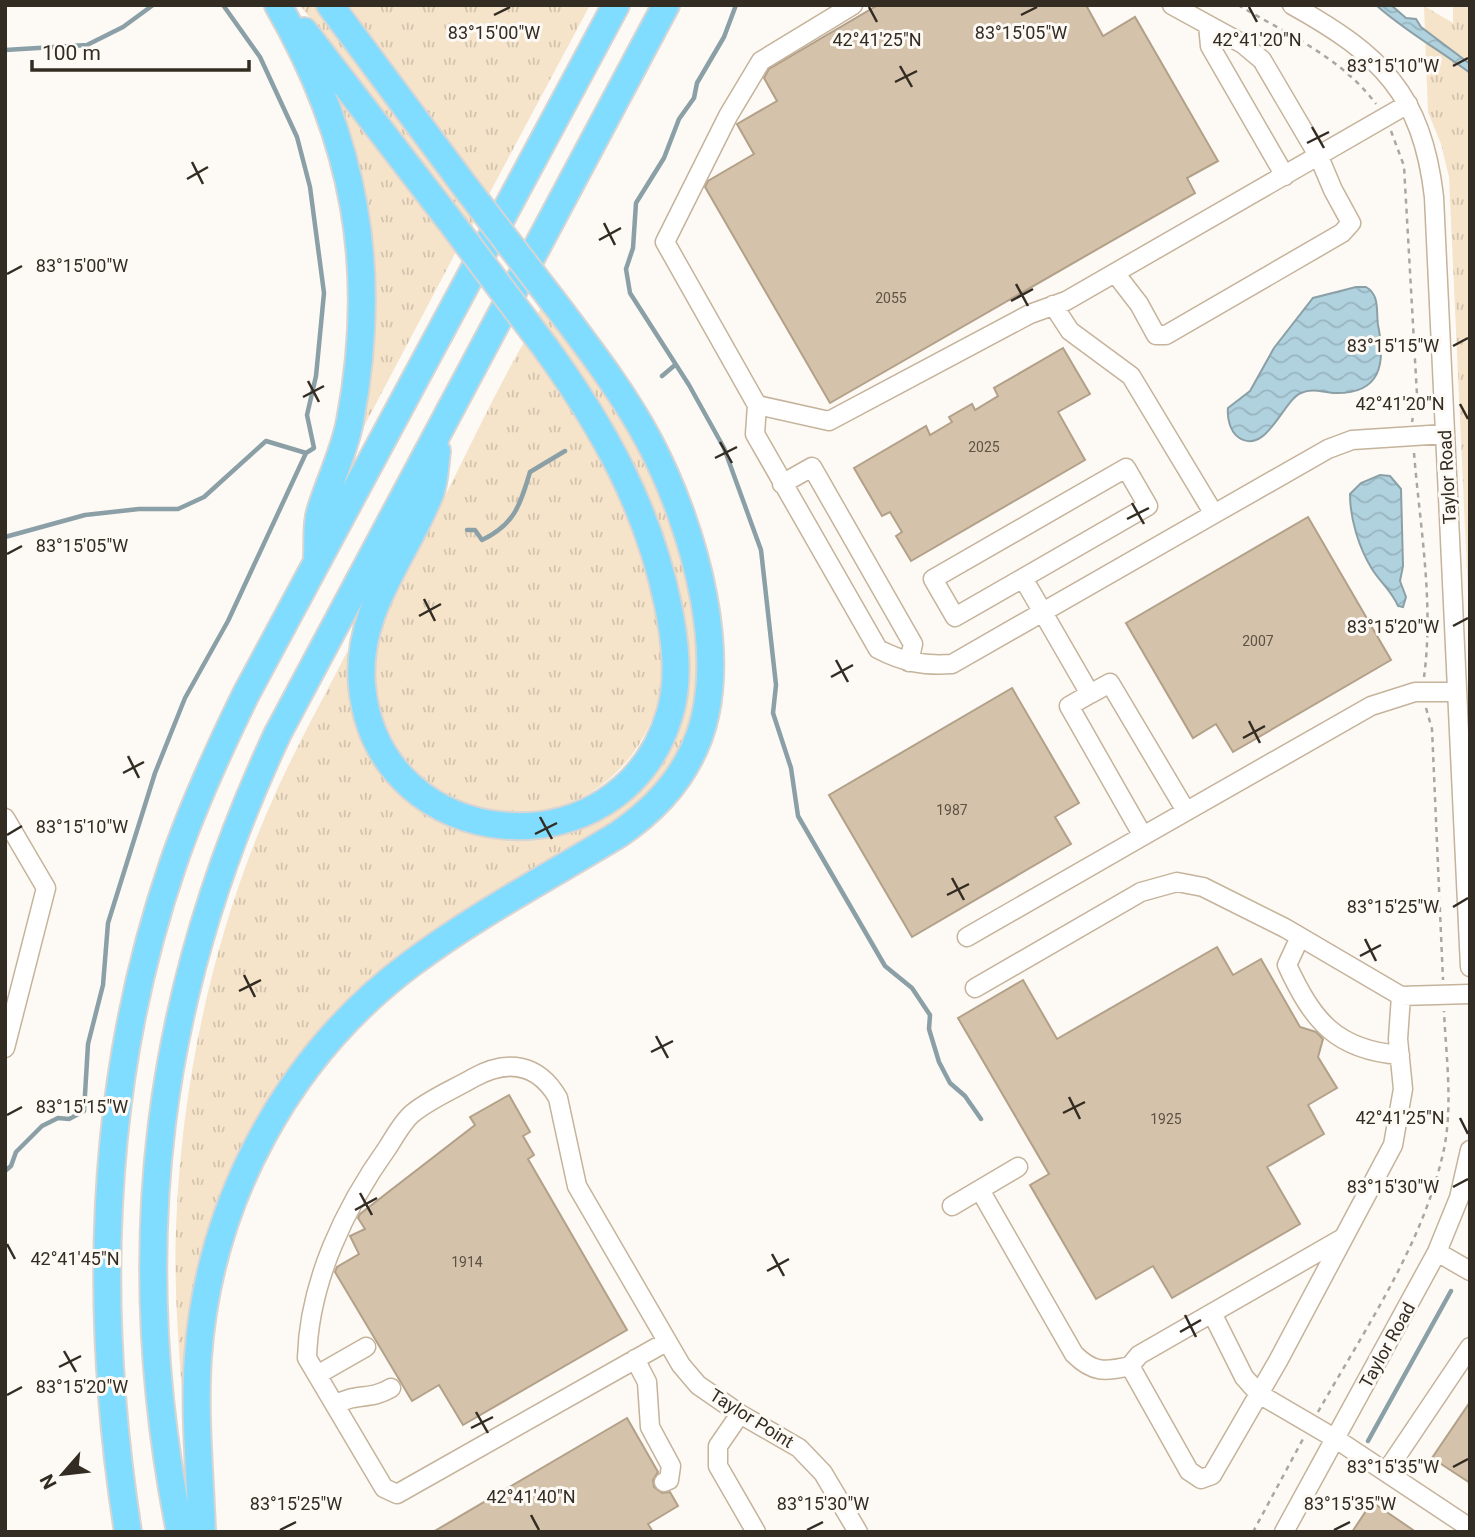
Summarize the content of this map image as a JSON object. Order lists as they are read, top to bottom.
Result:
{
  "streets": {
    "street": ["Taylor Road", "Taylor Point"]
  },
  "house_numbers": [
    "2055",
    "2025",
    "2007",
    "1987",
    "1925",
    "1914"
  ],
  "scale_bar": "100 m",
  "north": "bottom left",
  "coordinates": [
    "83°15'00\"W",
    "83°15'05\"W",
    "42°41'25\"N",
    "42°41'20\"N",
    "83°15'10\"W",
    "83°15'15\"W",
    "83°15'20\"W",
    "83°15'25\"W",
    "83°15'30\"W",
    "42°41'45\"N",
    "83°15'35\"W",
    "42°41'40\"N"
  ]
}
